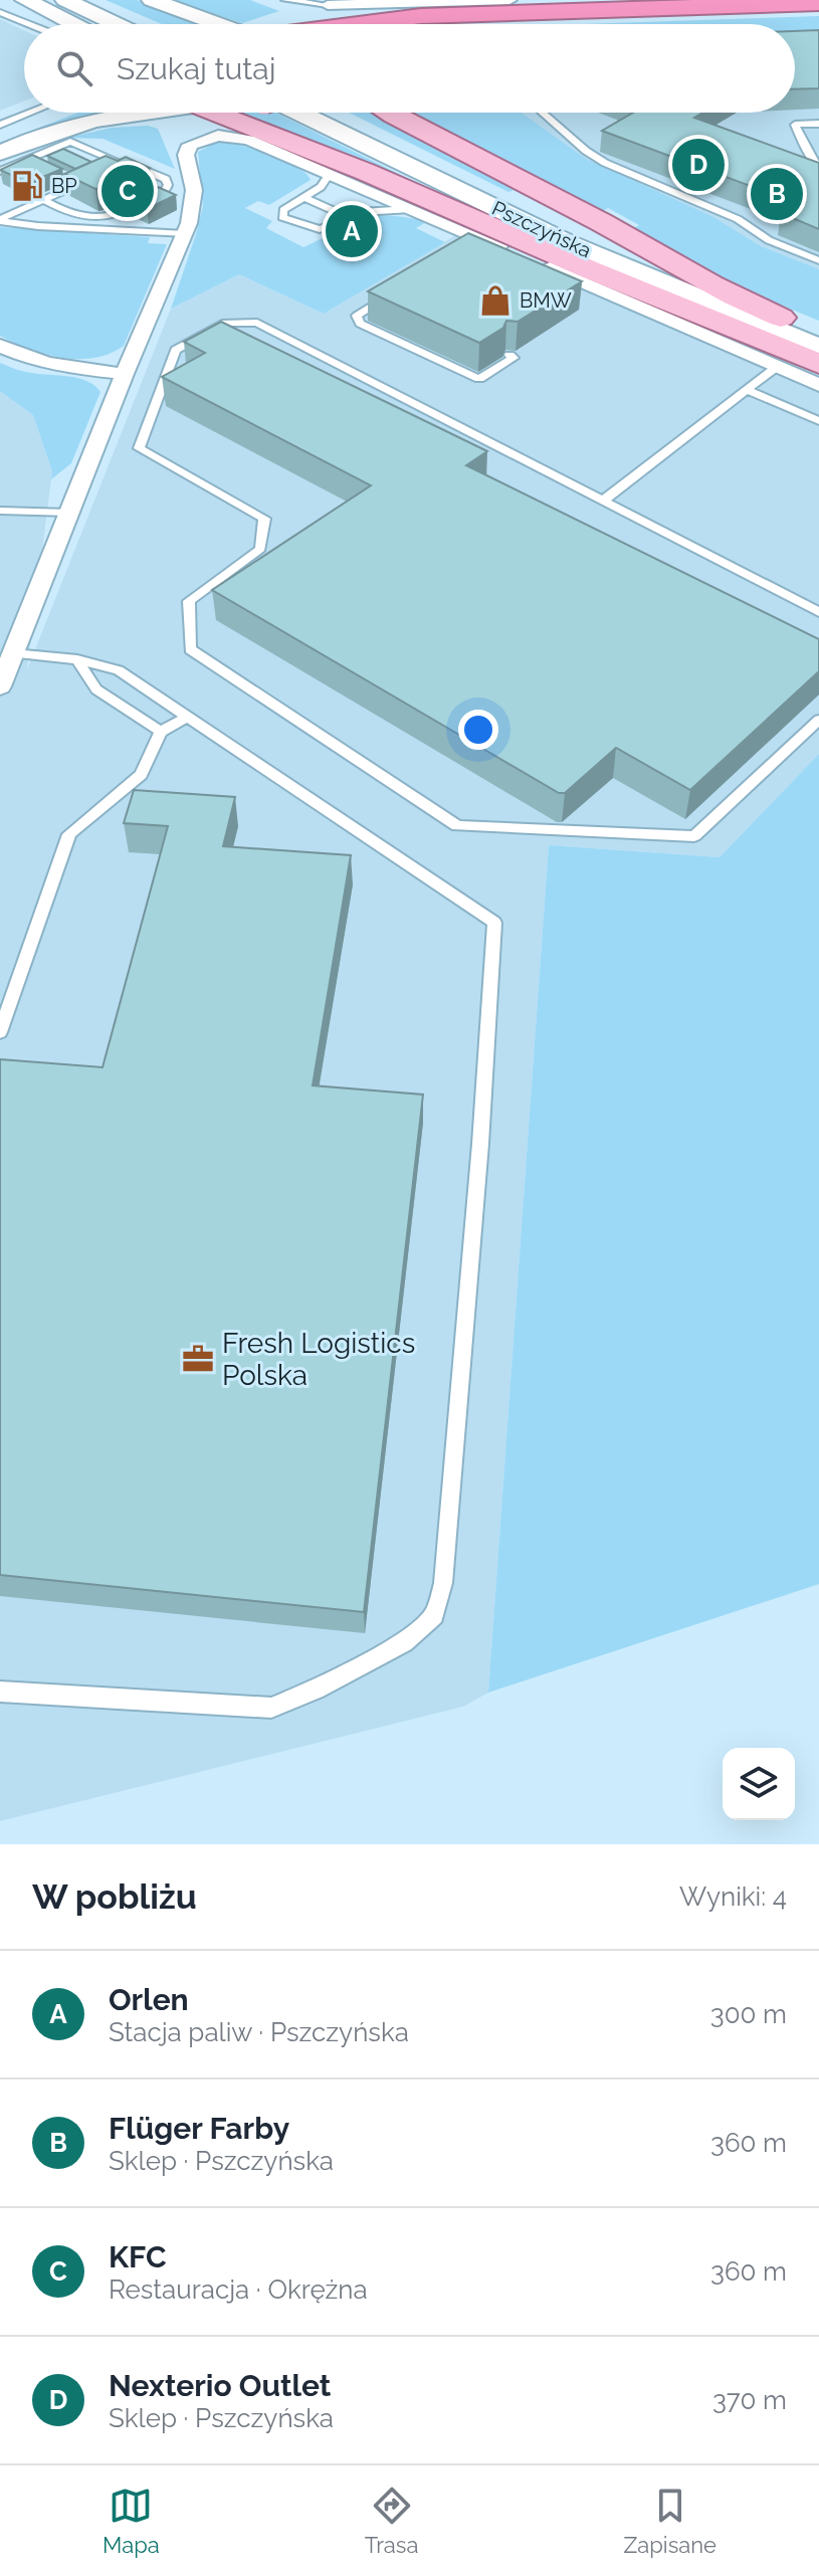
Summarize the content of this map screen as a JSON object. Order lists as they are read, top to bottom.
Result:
{
  "streets": {
    "main road": ["Pszczyńska"]
  },
  "places": {
    "fuel station": ["BP"],
    "shop": ["BMW"],
    "office": ["Fresh Logistics Polska"]
  },
  "page": {
    "search": "Szukaj tutaj",
    "pins": [
      "D",
      "C",
      "B",
      "A"
    ],
    "heading": ["W pobliżu", "Wyniki: 4"],
    "list": [
      {
        "mark": "A",
        "name": "Orlen",
        "note": "Stacja paliw · Pszczyńska",
        "value": "300 m"
      },
      {
        "mark": "B",
        "name": "Flüger Farby",
        "note": "Sklep · Pszczyńska",
        "value": "360 m"
      },
      {
        "mark": "C",
        "name": "KFC",
        "note": "Restauracja · Okrężna",
        "value": "360 m"
      },
      {
        "mark": "D",
        "name": "Nexterio Outlet",
        "note": "Sklep · Pszczyńska",
        "value": "370 m"
      }
    ],
    "nav": ["Mapa", "Trasa", "Zapisane"]
  }
}
